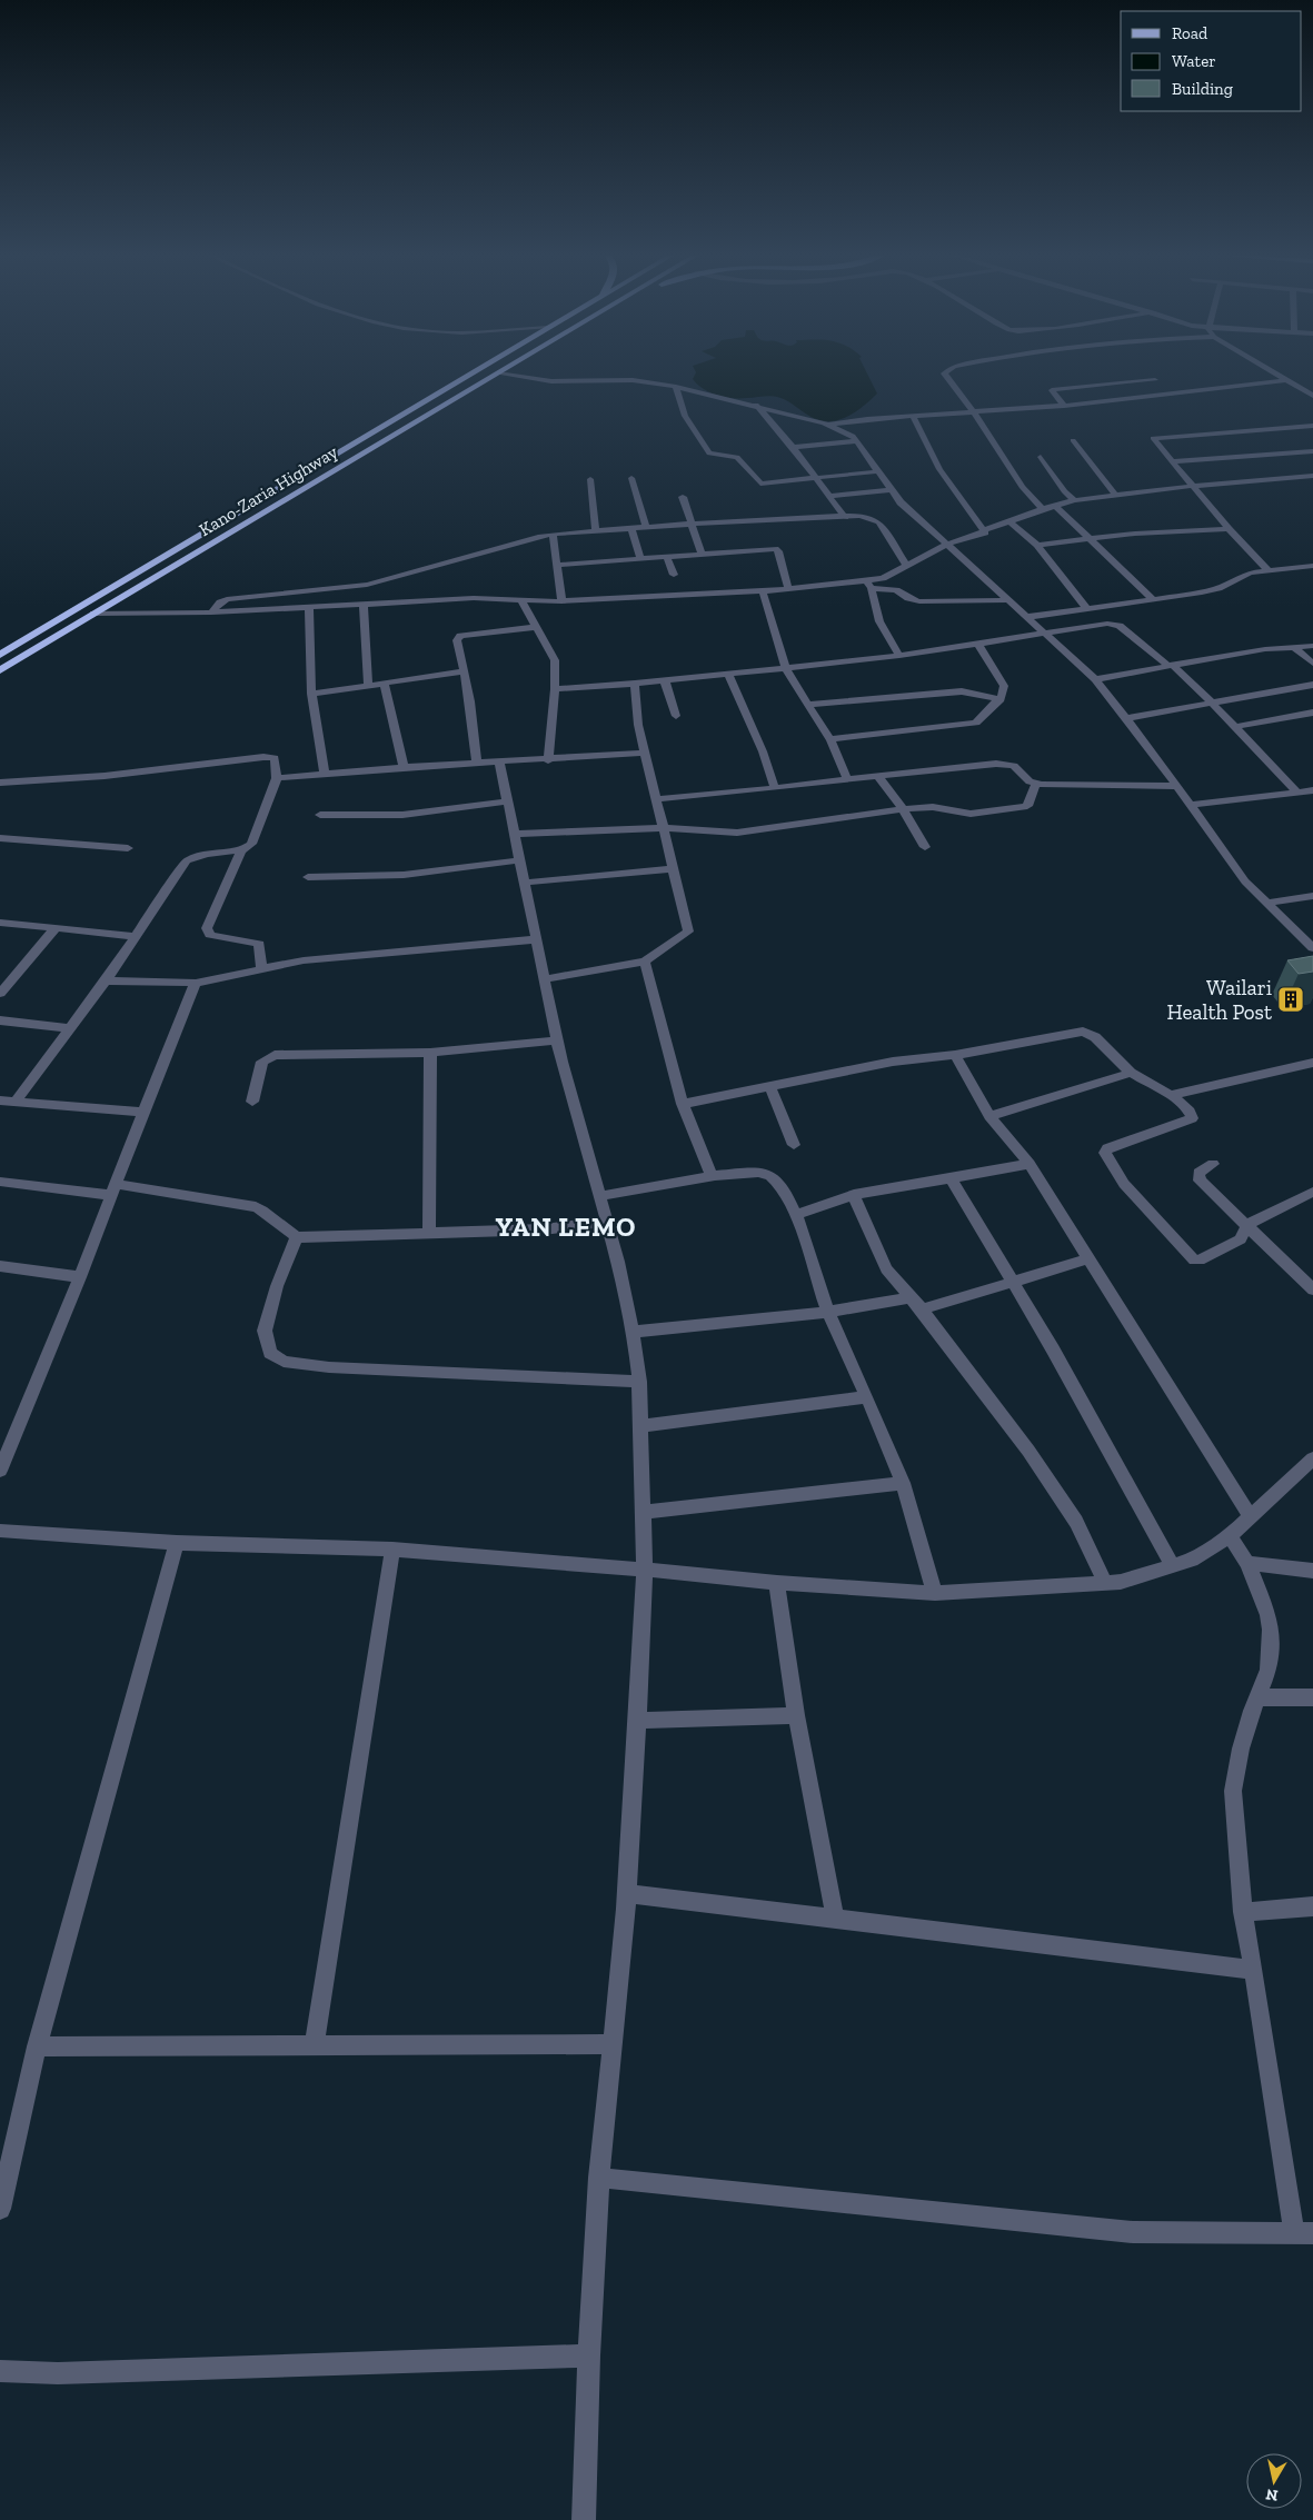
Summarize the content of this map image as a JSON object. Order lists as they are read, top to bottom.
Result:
{
  "streets": {
    "highway": ["Kano-Zaria Highway"]
  },
  "districts": ["YAN LEMO"],
  "places": {
    "building": ["Wailari Health Post"]
  },
  "legend": ["Road", "Water", "Building"],
  "north": "bottom"
}
